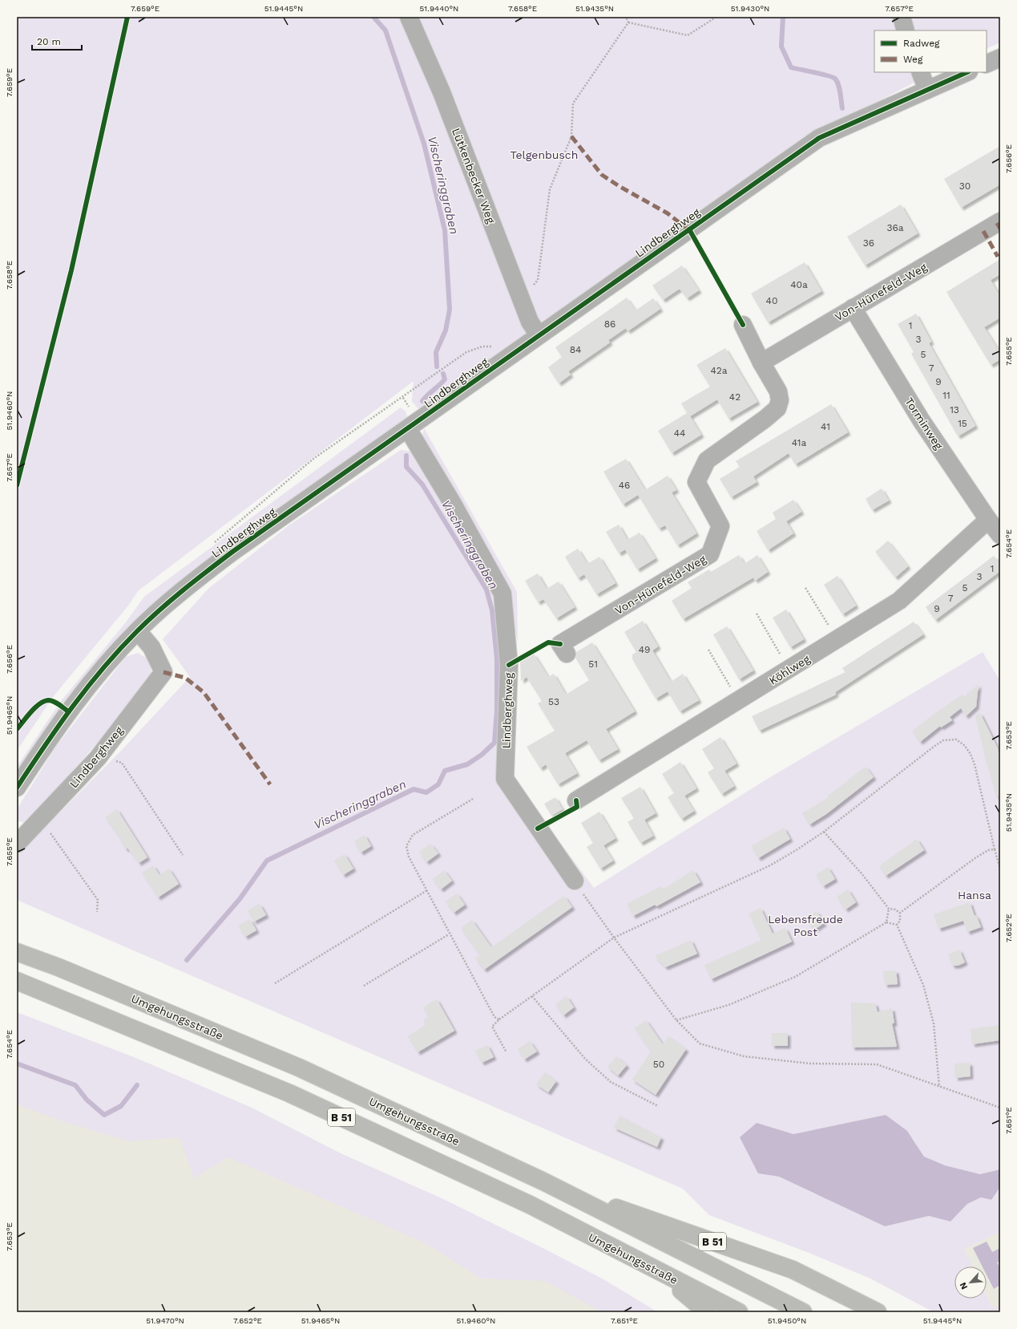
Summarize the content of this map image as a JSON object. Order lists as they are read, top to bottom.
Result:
{
  "streets": {
    "highway": ["Umgehungsstraße", "B 51"],
    "street": [
      "Lütkenbecker Weg",
      "Lindberghweg",
      "Von-Hünefeld-Weg",
      "Torminweg",
      "Köhlweg"
    ]
  },
  "crossings": [
    ["Lütkenbecker Weg", "Lindberghweg"],
    ["Von-Hünefeld-Weg", "Torminweg"],
    ["Torminweg", "Köhlweg"],
    ["Umgehungsstraße", "B 51"]
  ],
  "water": ["Vischeringgraben"],
  "parks": ["Telgenbusch", "Hansa", "Lebensfreude Post"],
  "house_numbers": [
    "30",
    "36a",
    "36",
    "40a",
    "40",
    "86",
    "1",
    "3",
    "84",
    "5",
    "7",
    "42a",
    "9",
    "11",
    "42",
    "13",
    "15",
    "41",
    "44",
    "41a",
    "46",
    "1",
    "3",
    "5",
    "7",
    "9",
    "49",
    "51",
    "53",
    "50"
  ],
  "legend": ["Radweg", "Weg"],
  "scale_bar": "20 m",
  "north": "bottom left",
  "coordinates": [
    "7.659°E",
    "51.9445°N",
    "51.9440°N",
    "7.658°E",
    "51.9435°N",
    "51.9430°N",
    "7.657°E",
    "7.656°E",
    "7.655°E",
    "51.9460°N",
    "7.654°E",
    "51.9465°N",
    "7.653°E",
    "7.652°E",
    "7.651°E",
    "51.9470°N",
    "51.9450°N"
  ]
}
